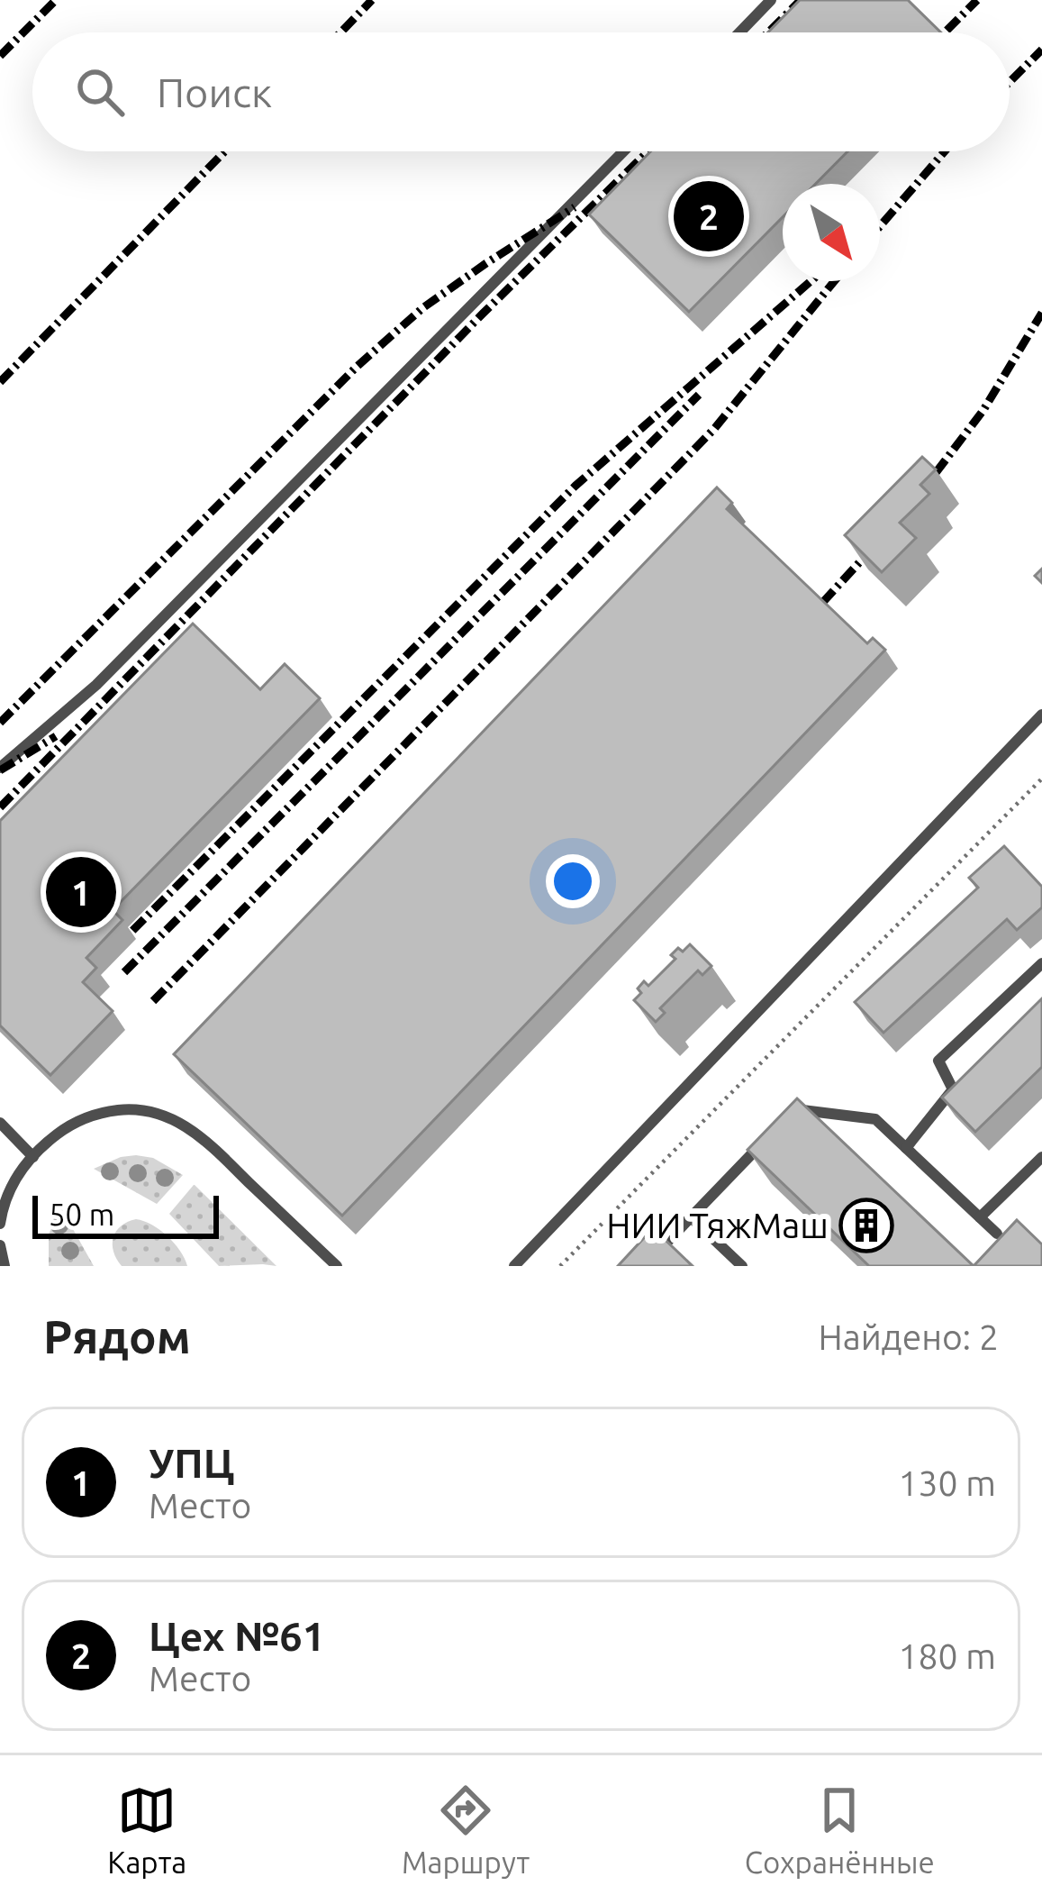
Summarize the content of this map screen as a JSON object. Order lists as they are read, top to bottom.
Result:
{
  "places": {
    "building": ["НИИ ТяжМаш"]
  },
  "scale_bar": "50 m",
  "north": "bottom right",
  "page": {
    "search": "Поиск",
    "pins": ["2", "1"],
    "scale": "50 m",
    "heading": ["Рядом", "Найдено: 2"],
    "list": [
      {
        "mark": "1",
        "name": "УПЦ",
        "note": "Место",
        "value": "130 m"
      },
      {
        "mark": "2",
        "name": "Цех №61",
        "note": "Место",
        "value": "180 m"
      }
    ],
    "nav": ["Карта", "Маршрут", "Сохранённые"]
  }
}
